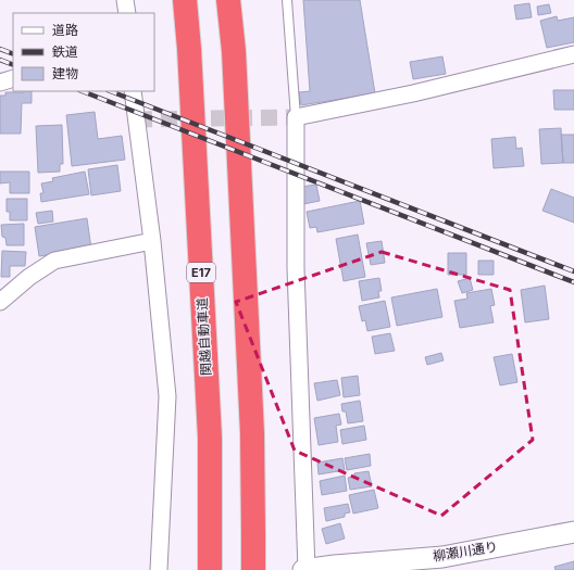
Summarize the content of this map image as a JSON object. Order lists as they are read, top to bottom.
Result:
{
  "streets": {
    "highway": ["E17", "関越自動車道"],
    "street": ["柳瀬川通り"]
  },
  "legend": ["道路", "鉄道", "建物"]
}
